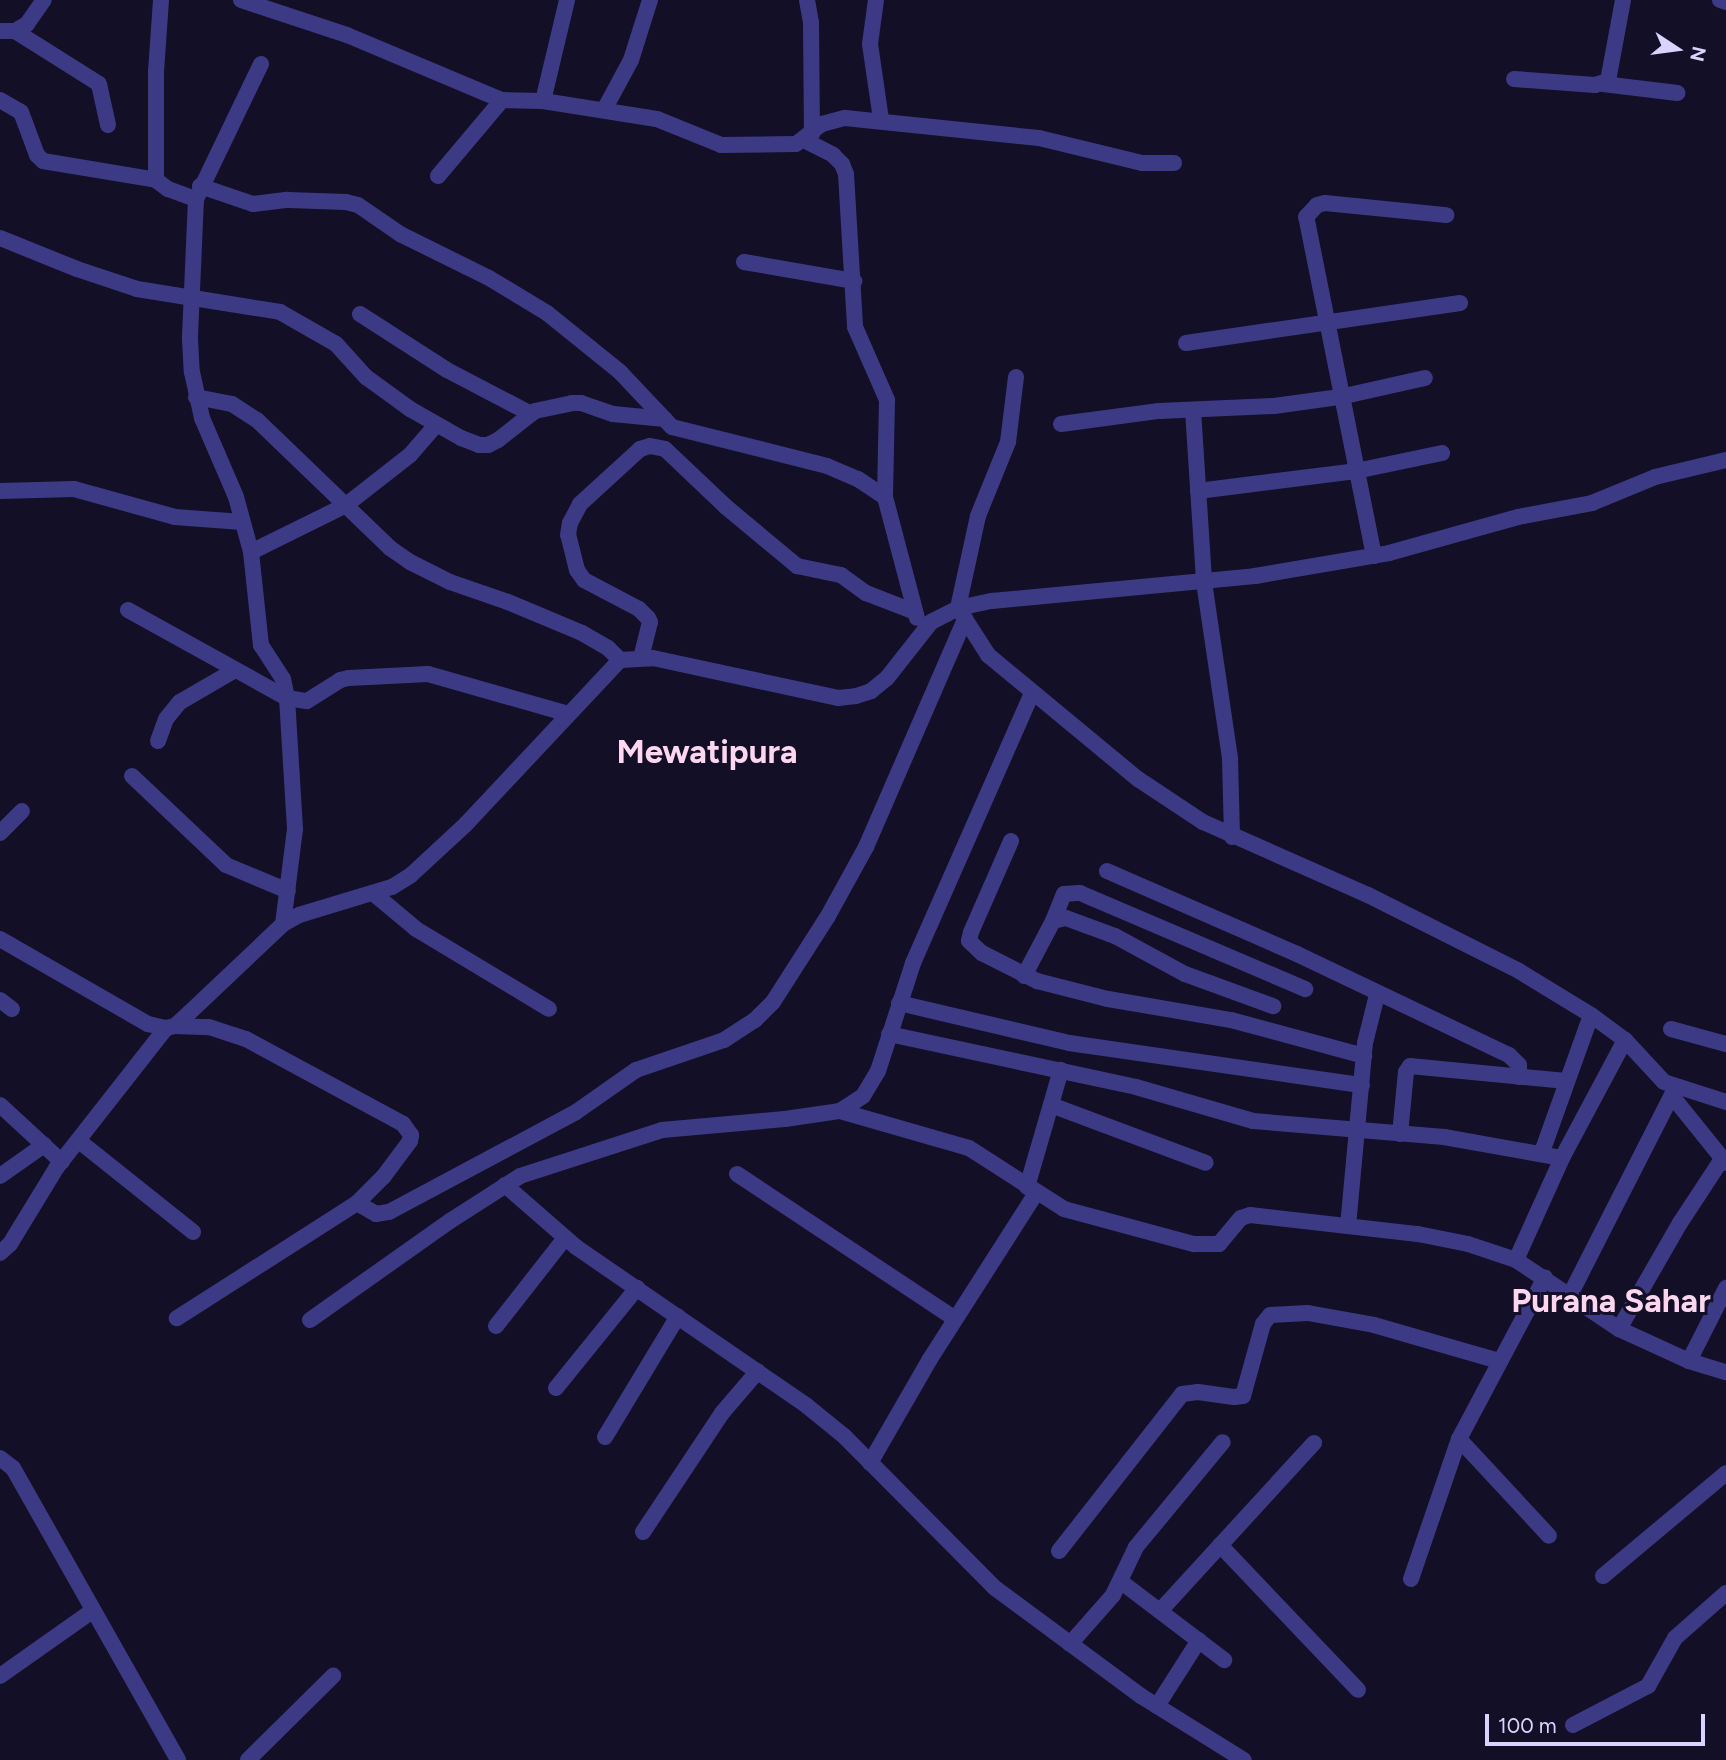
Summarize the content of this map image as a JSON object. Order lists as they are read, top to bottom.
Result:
{
  "districts": ["Mewatipura", "Purana Sahar"],
  "scale_bar": "100 m",
  "north": "right"
}
